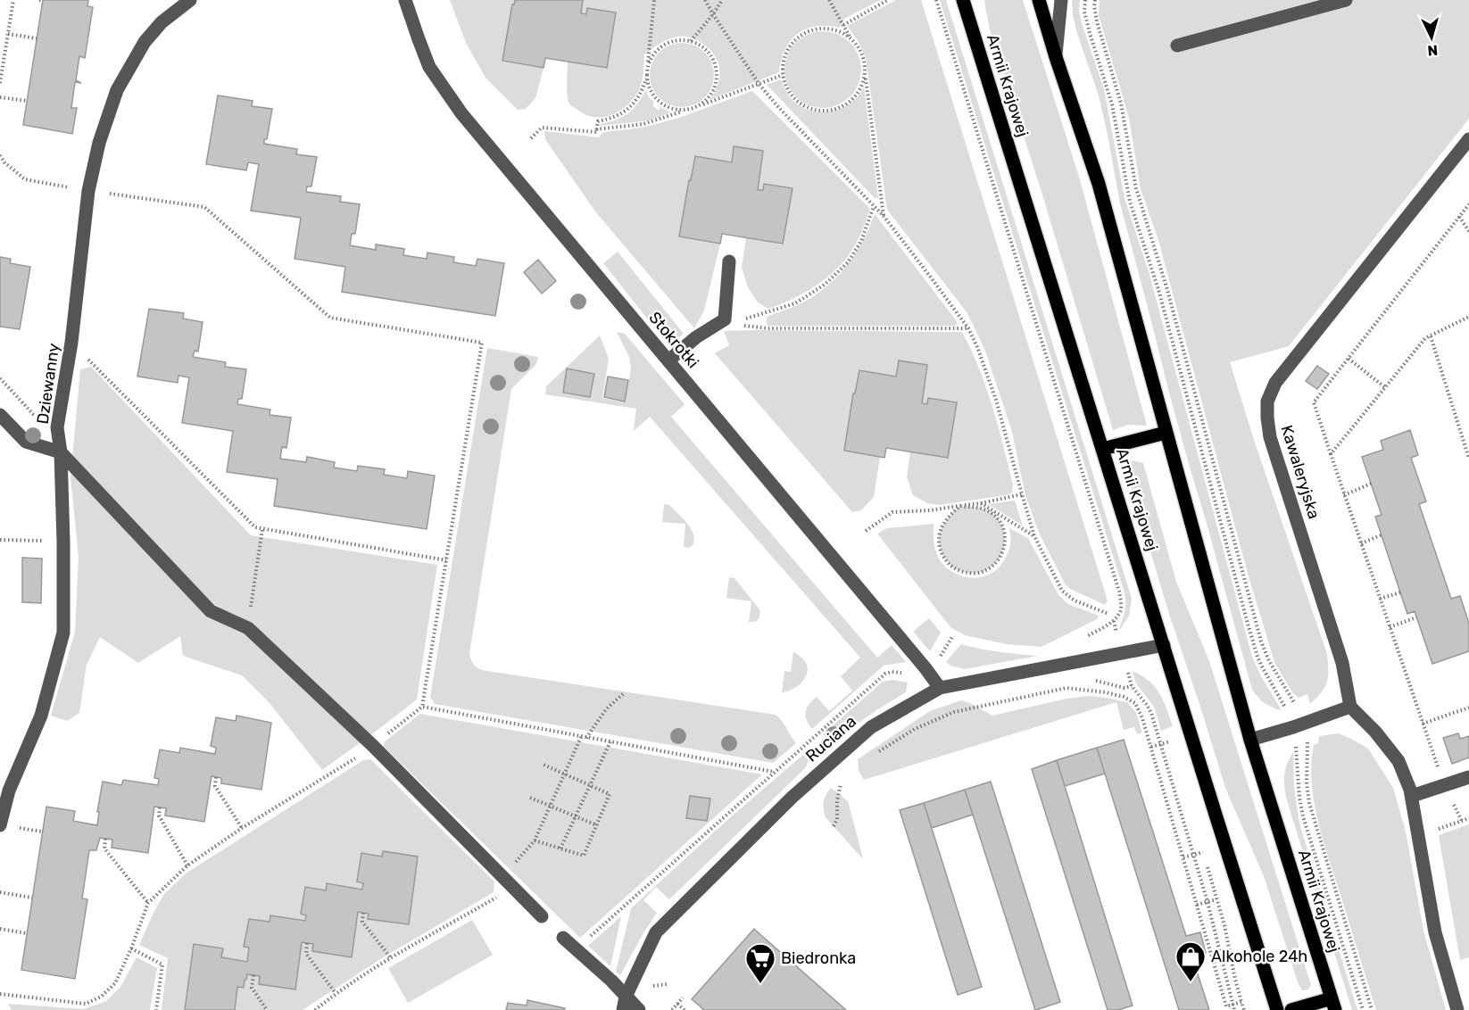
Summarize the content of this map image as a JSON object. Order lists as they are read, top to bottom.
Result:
{
  "streets": {
    "main road": ["Armii Krajowej"],
    "street": [
      "Stokrotki",
      "Dziewanny",
      "Kawaleryjska",
      "Ruciana"
    ]
  },
  "crossings": [
    ["Armii Krajowej", "Ruciana"],
    ["Stokrotki", "Ruciana"]
  ],
  "places": {
    "shop": ["Alkohole 24h"],
    "supermarket": ["Biedronka"]
  },
  "north": "bottom"
}
